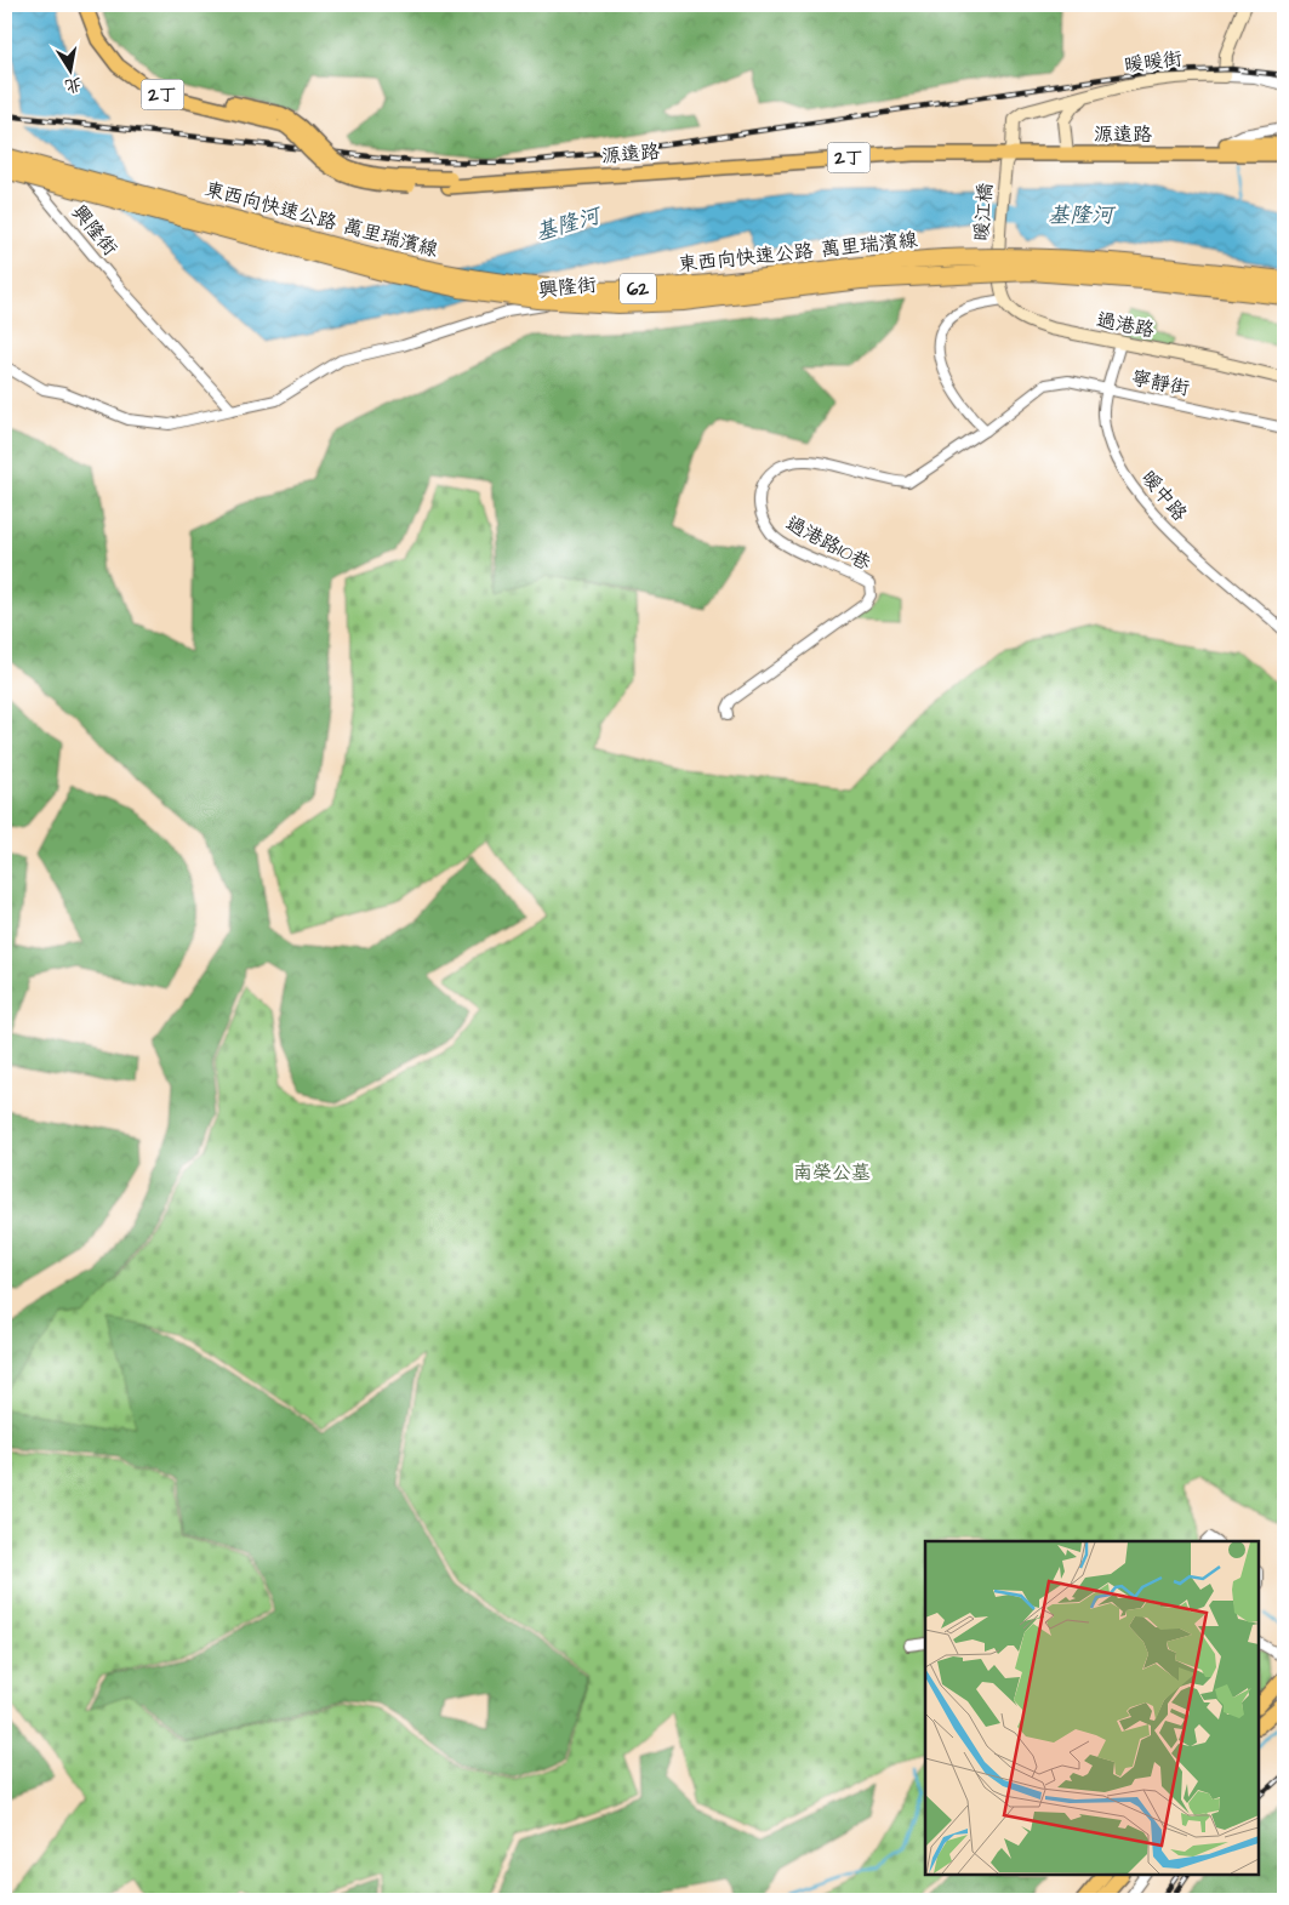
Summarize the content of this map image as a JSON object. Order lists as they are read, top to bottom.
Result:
{
  "streets": {
    "highway": ["東西向快速公路 萬里瑞濱線", "62"],
    "main road": ["2丁", "源遠路"],
    "street": [
      "暖暖街",
      "暖江橋",
      "興隆街",
      "過港路",
      "寧靜街",
      "暖中路",
      "過港路10巷"
    ]
  },
  "crossings": [
    ["暖暖街", "源遠路"],
    ["暖暖街", "暖江橋"],
    ["2丁", "源遠路"],
    ["源遠路", "暖江橋"],
    ["暖江橋", "興隆街"],
    ["東西向快速公路 萬里瑞濱線", "興隆街"],
    ["過港路", "暖中路"],
    ["寧靜街", "暖中路"],
    ["寧靜街", "過港路10巷"]
  ],
  "water": ["基隆河"],
  "parks": ["南榮公墓"],
  "north": "bottom"
}
